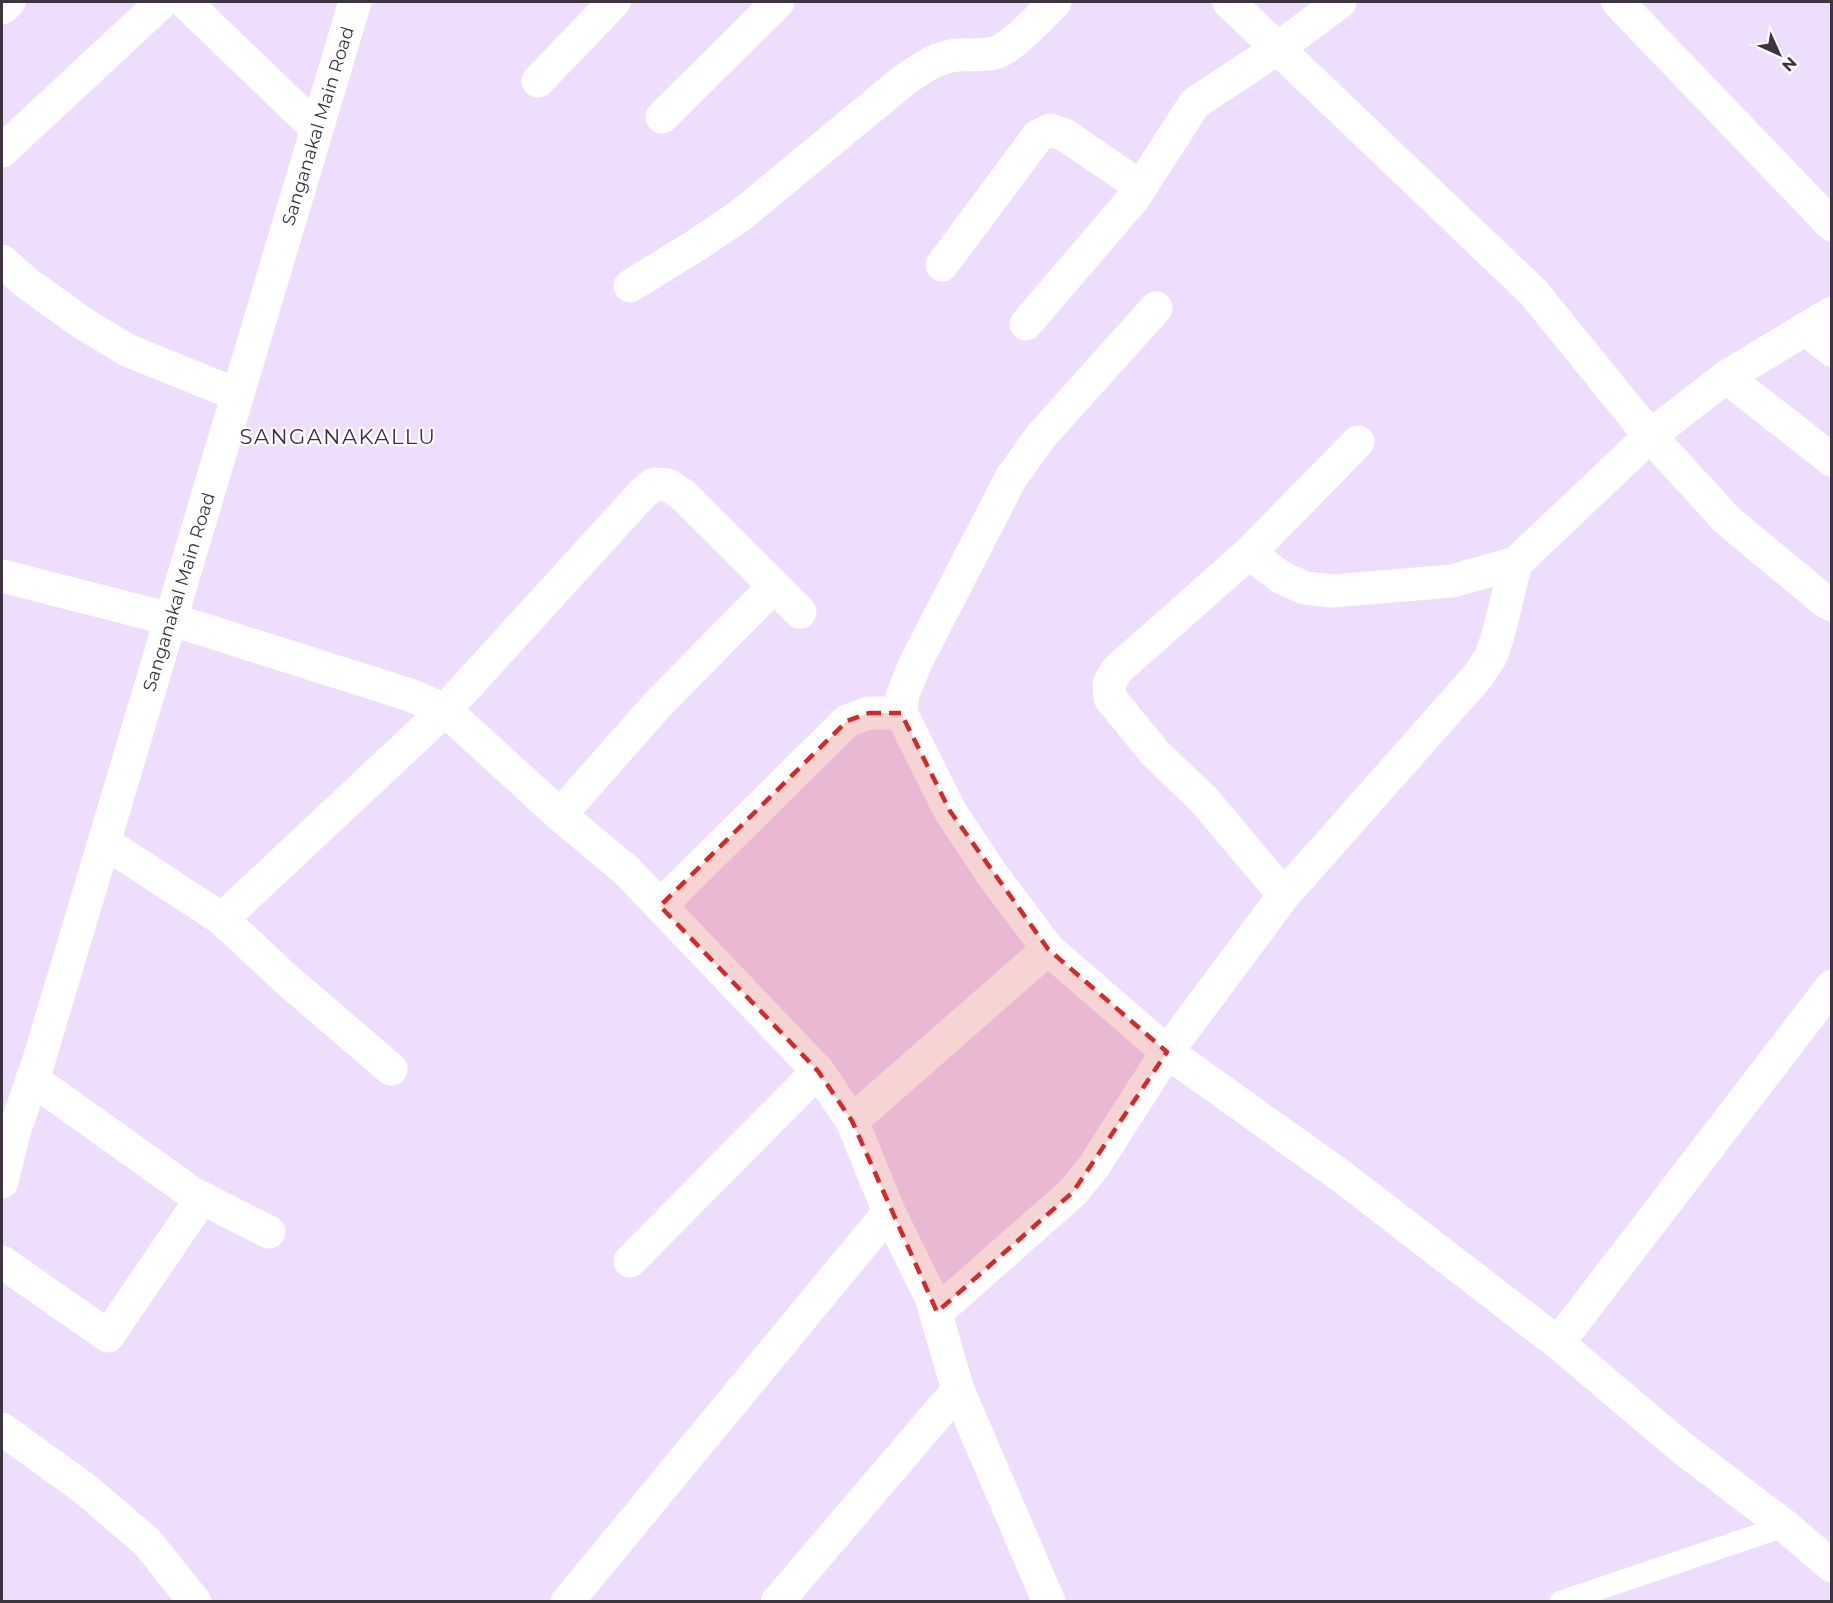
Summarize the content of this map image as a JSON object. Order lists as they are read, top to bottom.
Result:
{
  "streets": {
    "street": ["Sanganakal Main Road"]
  },
  "districts": ["SANGANAKALLU"],
  "north": "bottom right"
}
